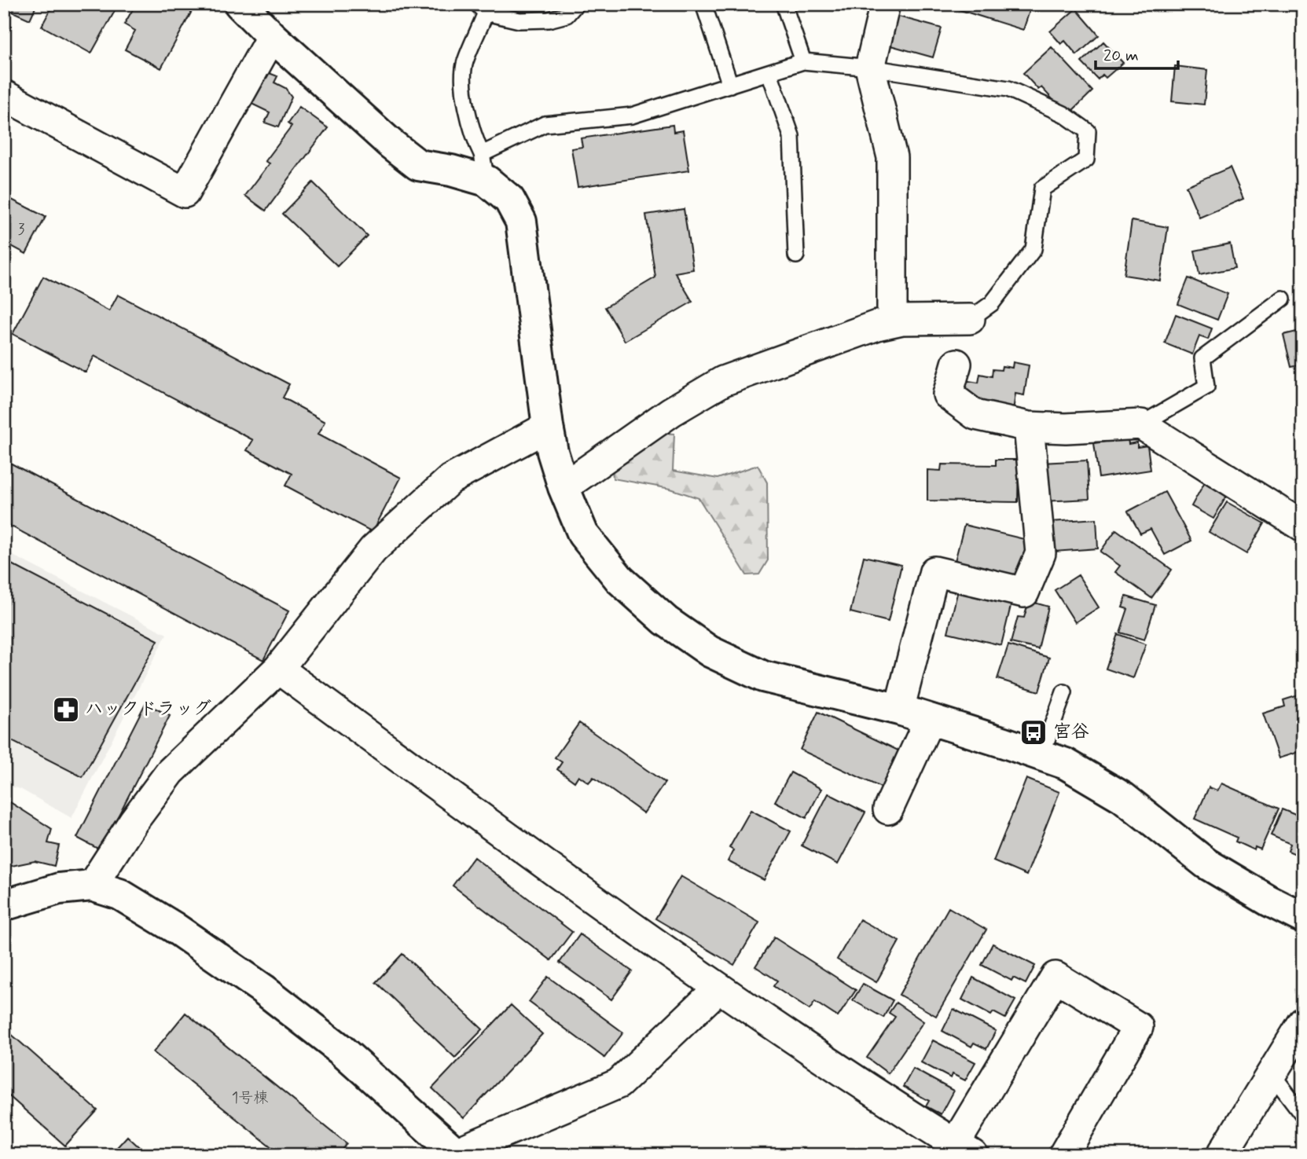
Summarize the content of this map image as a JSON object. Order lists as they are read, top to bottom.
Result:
{
  "places": {
    "pharmacy": ["ハックドラッグ"],
    "bus stop": ["宮谷"]
  },
  "house_numbers": ["3", "1号棟"],
  "scale_bar": "20 m"
}
